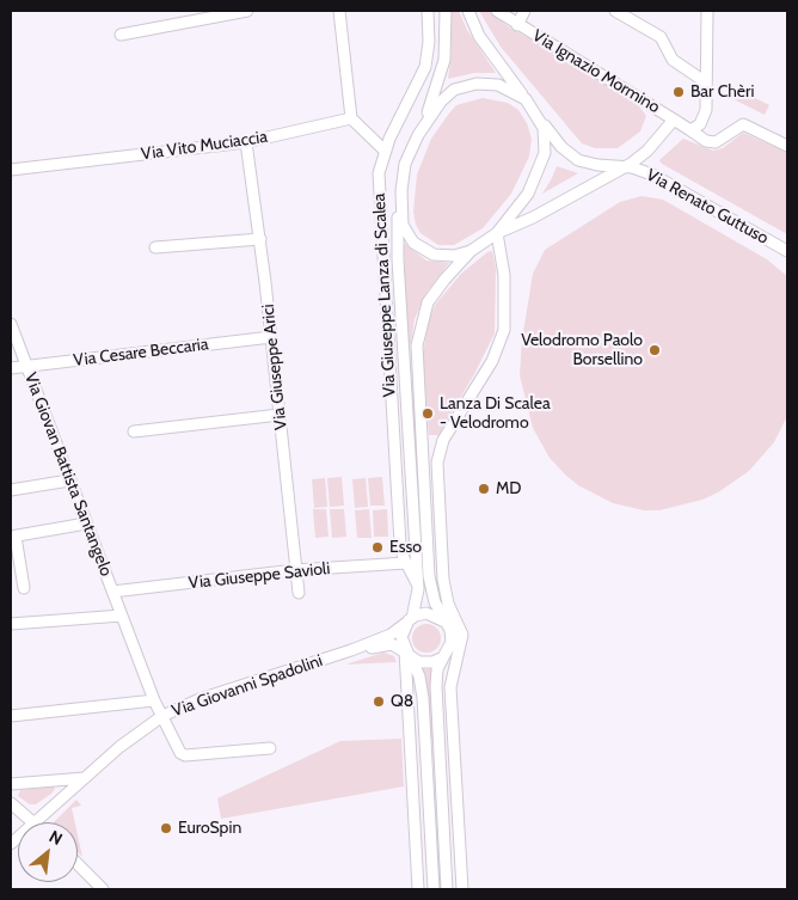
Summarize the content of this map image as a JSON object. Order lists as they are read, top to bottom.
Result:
{
  "streets": {
    "street": [
      "Via Ignazio Mormino",
      "Via Vito Muciaccia",
      "Via Renato Guttuso",
      "Via Giuseppe Lanza di Scalea",
      "Via Cesare Beccaria",
      "Via Giuseppe Arici",
      "Via Giovan Battista Santangelo",
      "Via Giuseppe Savioli",
      "Via Giovanni Spadolini"
    ]
  },
  "crossings": [
    ["Via Vito Muciaccia", "Via Giuseppe Arici"],
    ["Via Renato Guttuso", "Via Giuseppe Lanza di Scalea"],
    ["Via Giuseppe Lanza di Scalea", "Via Giuseppe Savioli"],
    ["Via Giuseppe Lanza di Scalea", "Via Giovanni Spadolini"],
    ["Via Cesare Beccaria", "Via Giuseppe Arici"],
    ["Via Cesare Beccaria", "Via Giovan Battista Santangelo"],
    ["Via Giuseppe Arici", "Via Giuseppe Savioli"],
    ["Via Giovan Battista Santangelo", "Via Giuseppe Savioli"],
    ["Via Giovan Battista Santangelo", "Via Giovanni Spadolini"]
  ],
  "places": [
    "Bar Chèri",
    "Velodromo Paolo Borsellino",
    "Lanza Di Scalea - Velodromo",
    "MD",
    "Esso",
    "Q8",
    "EuroSpin"
  ],
  "north": "top right"
}
